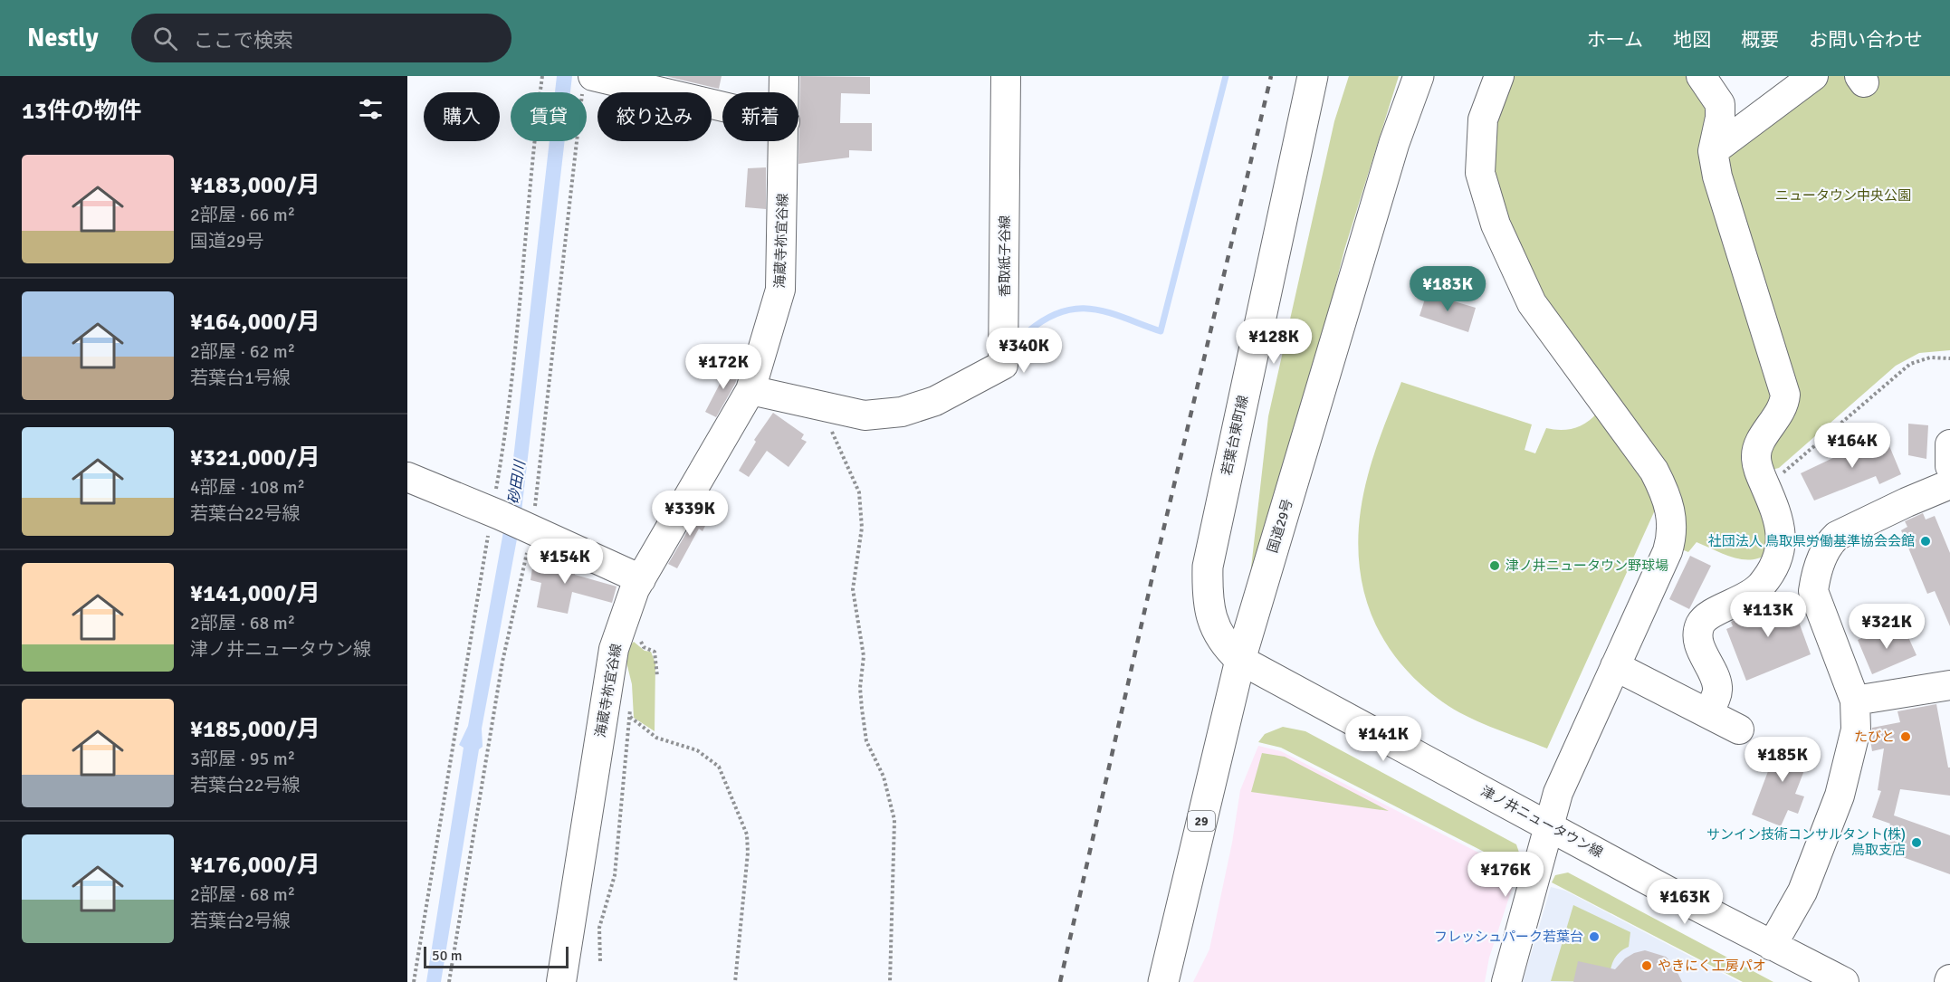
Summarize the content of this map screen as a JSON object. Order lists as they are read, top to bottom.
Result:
{
  "streets": {
    "main road": ["若葉台東町線", "国道29号", "29"],
    "street": ["海蔵寺祢宜谷線", "香取紙子谷線", "津ノ井ニュータウン線"]
  },
  "crossings": [
    ["海蔵寺祢宜谷線", "香取紙子谷線"],
    ["若葉台東町線", "国道29号"],
    ["若葉台東町線", "津ノ井ニュータウン線"],
    ["国道29号", "津ノ井ニュータウン線"]
  ],
  "water": ["砂田川"],
  "parks": ["ニュータウン中央公園"],
  "places": [
    "社団法人 鳥取県労働基準協会会館",
    "津ノ井ニュータウン野球場",
    "たびと",
    "サンイン技術コンサルタント(株) 鳥取支店",
    "フレッシュパーク若葉台",
    "やきにく工房パオ"
  ],
  "scale_bar": "50 m",
  "page": {
    "header": "Nestly",
    "search": "ここで検索",
    "nav": [
      "ホーム",
      "地図",
      "概要",
      "お問い合わせ"
    ],
    "heading": "13件の物件",
    "chip": [
      "購入",
      "賃貸",
      "絞り込み",
      "新着"
    ],
    "list": [
      {
        "name": "¥183,000/月",
        "note": "2部屋 · 66 m² · 国道29号"
      },
      {
        "name": "¥164,000/月",
        "note": "2部屋 · 62 m² · 若葉台1号線"
      },
      {
        "name": "¥321,000/月",
        "note": "4部屋 · 108 m² · 若葉台22号線"
      },
      {
        "name": "¥141,000/月",
        "note": "2部屋 · 68 m² · 津ノ井ニュータウン線"
      },
      {
        "name": "¥185,000/月",
        "note": "3部屋 · 95 m² · 若葉台22号線"
      },
      {
        "name": "¥176,000/月",
        "note": "2部屋 · 68 m² · 若葉台2号線"
      }
    ],
    "price": [
      "¥183K",
      "¥128K",
      "¥340K",
      "¥172K",
      "¥164K",
      "¥339K",
      "¥154K",
      "¥113K",
      "¥321K",
      "¥141K",
      "¥185K",
      "¥176K",
      "¥163K"
    ],
    "scale": "50 m"
  }
}
